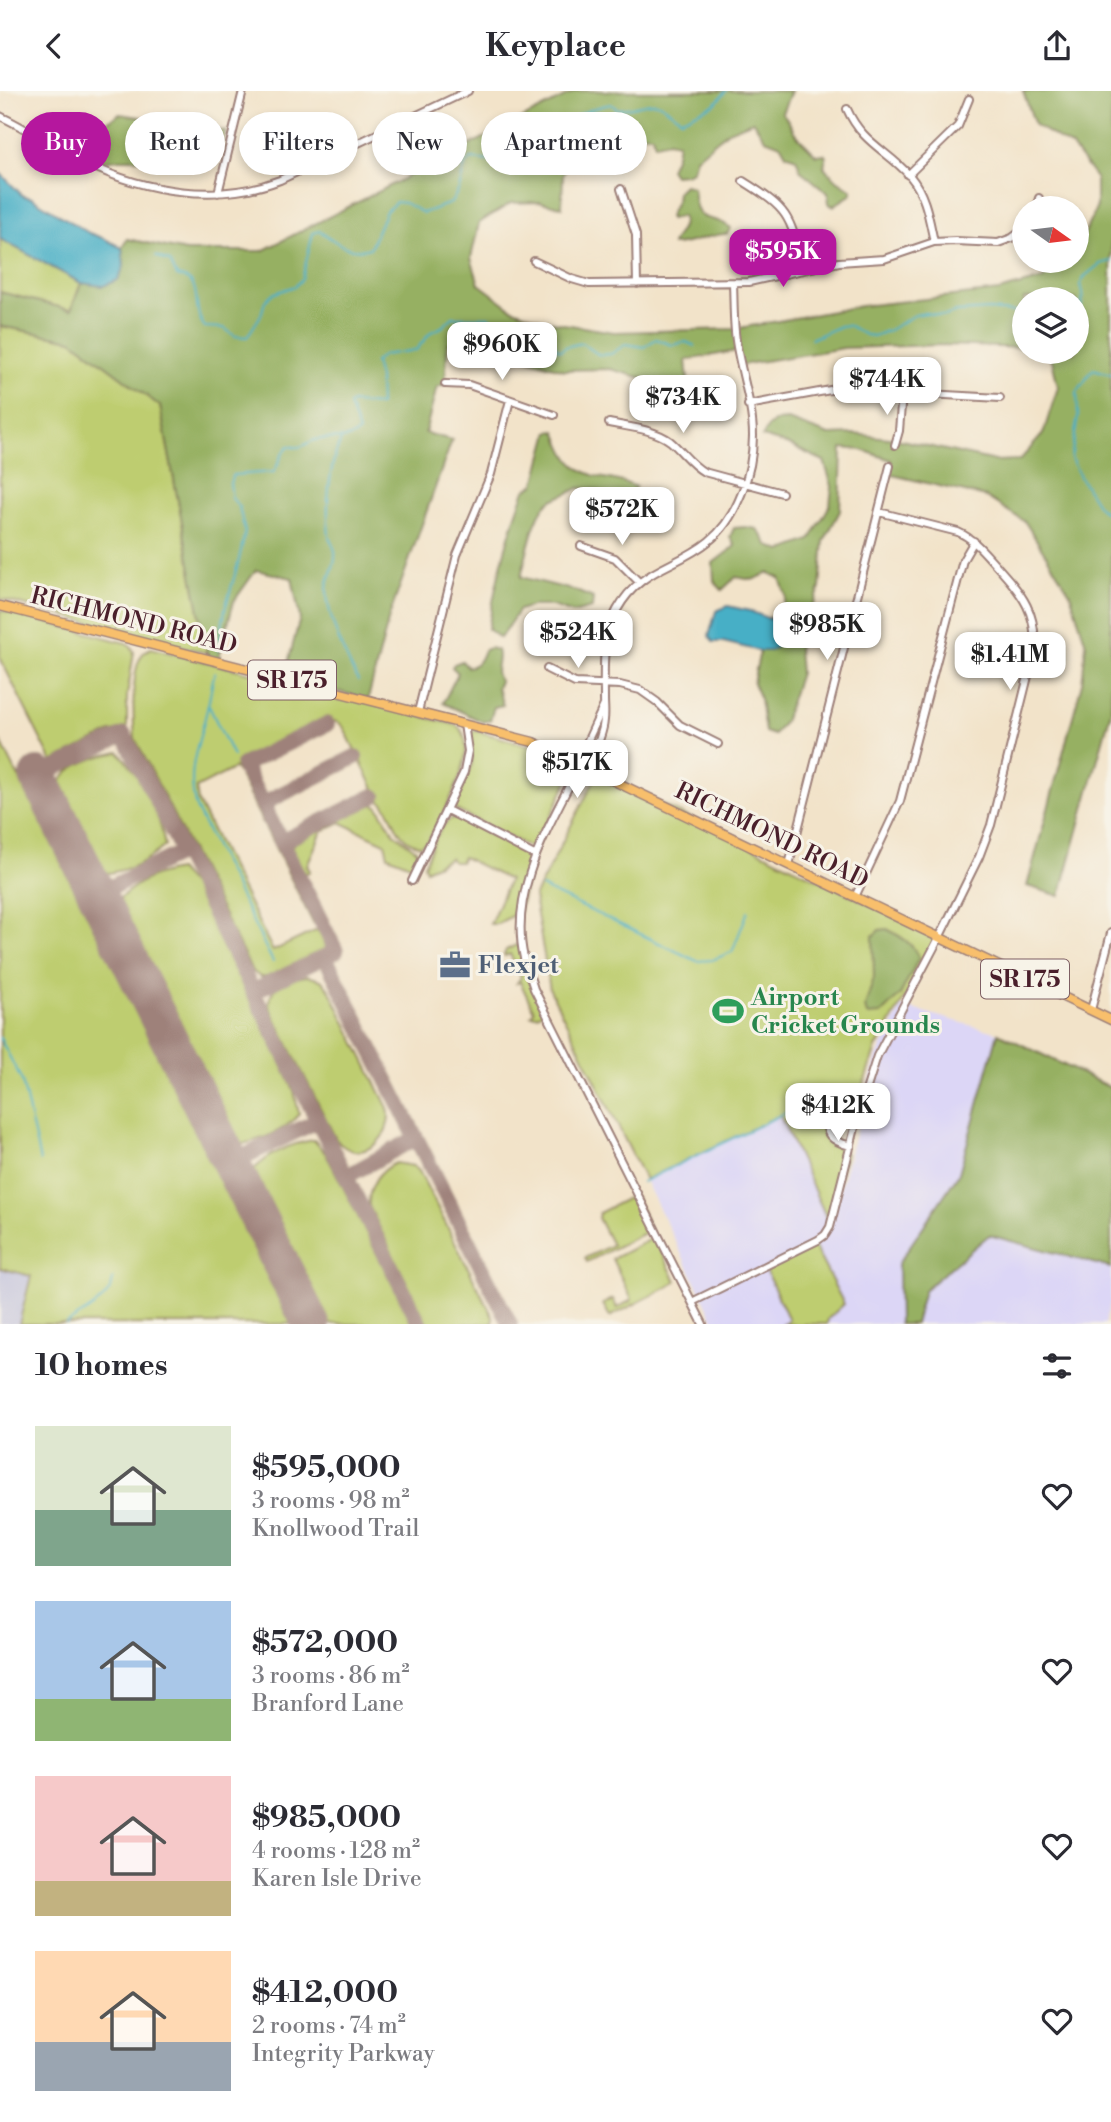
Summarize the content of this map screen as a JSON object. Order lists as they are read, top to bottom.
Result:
{
  "streets": {
    "main road": ["RICHMOND ROAD", "SR 175"]
  },
  "places": {
    "office": ["Flexjet"],
    "sports": ["Airport Cricket Grounds"]
  },
  "north": "right",
  "page": {
    "header": "Keyplace",
    "chip": [
      "Buy",
      "Rent",
      "Filters",
      "New",
      "Apartment"
    ],
    "price": [
      "$595K",
      "$960K",
      "$744K",
      "$734K",
      "$572K",
      "$985K",
      "$524K",
      "$1.41M",
      "$517K",
      "$412K"
    ],
    "heading": "10 homes",
    "list": [
      {
        "name": "$595,000",
        "note": "3 rooms · 98 m² · Knollwood Trail"
      },
      {
        "name": "$572,000",
        "note": "3 rooms · 86 m² · Branford Lane"
      },
      {
        "name": "$985,000",
        "note": "4 rooms · 128 m² · Karen Isle Drive"
      },
      {
        "name": "$412,000",
        "note": "2 rooms · 74 m² · Integrity Parkway"
      }
    ]
  }
}
